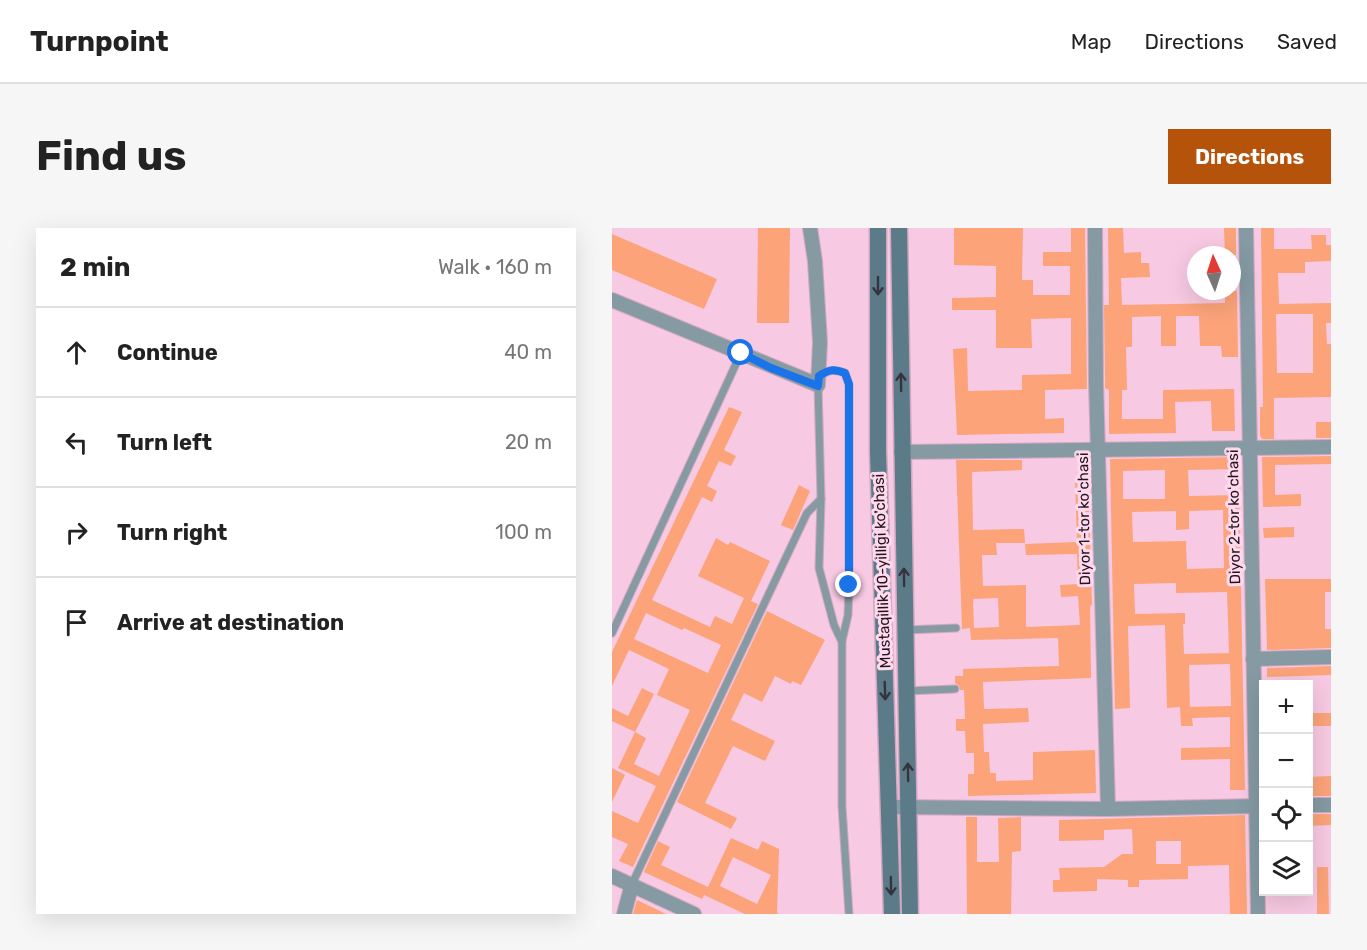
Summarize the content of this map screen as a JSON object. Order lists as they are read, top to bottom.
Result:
{
  "streets": {
    "main road": ["Mustaqillik 10-yilligi ko'chasi"],
    "street": ["Diyor 2-tor koʻchasi", "Diyor 1-tor koʻchasi"]
  },
  "north": "top",
  "page": {
    "header": "Turnpoint",
    "nav": ["Map", "Directions", "Saved"],
    "buttons": "Directions",
    "title": "Find us",
    "heading": ["2 min", "Walk · 160 m"],
    "list": [
      ["Continue", "40 m"],
      ["Turn left", "20 m"],
      ["Turn right", "100 m"],
      "Arrive at destination"
    ],
    "map_buttons": ["+", "−"]
  }
}
